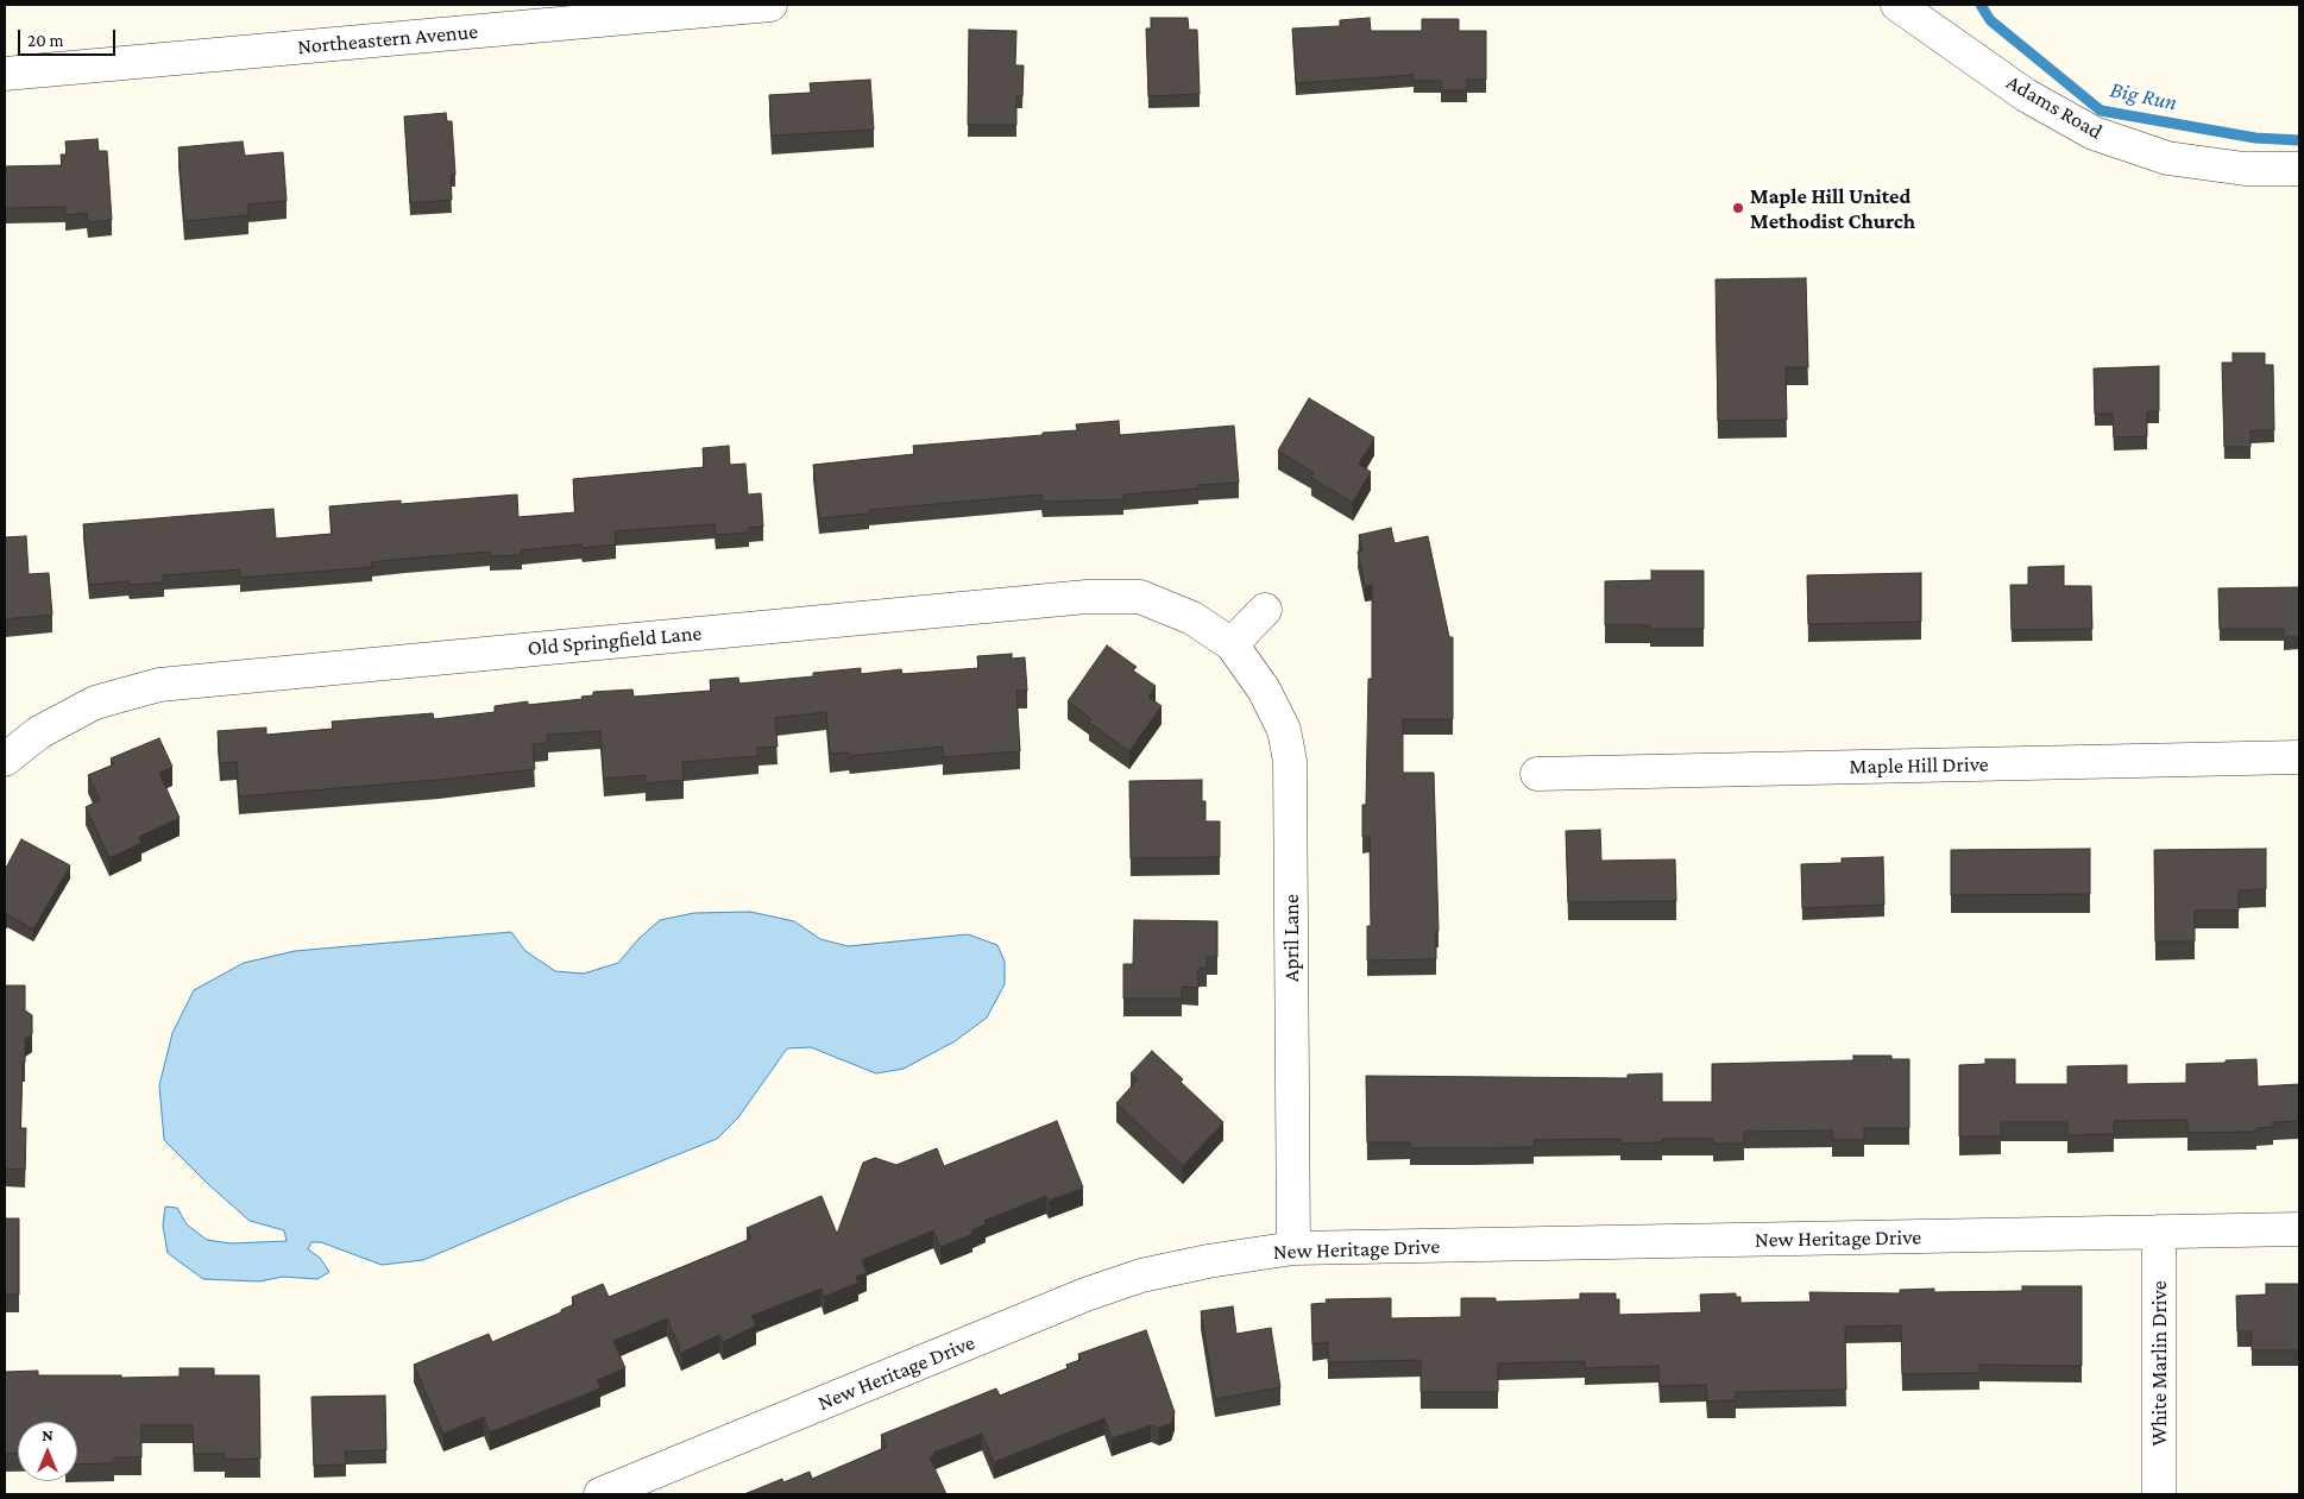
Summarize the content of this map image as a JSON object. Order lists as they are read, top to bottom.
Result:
{
  "streets": {
    "street": [
      "Northeastern Avenue",
      "Adams Road",
      "Old Springfield Lane",
      "Maple Hill Drive",
      "April Lane",
      "New Heritage Drive",
      "White Marlin Drive"
    ]
  },
  "crossings": [
    ["Old Springfield Lane", "April Lane"],
    ["April Lane", "New Heritage Drive"],
    ["New Heritage Drive", "White Marlin Drive"]
  ],
  "water": ["Big Run"],
  "places": ["Maple Hill United Methodist Church"],
  "scale_bar": "20 m",
  "north": "top"
}
